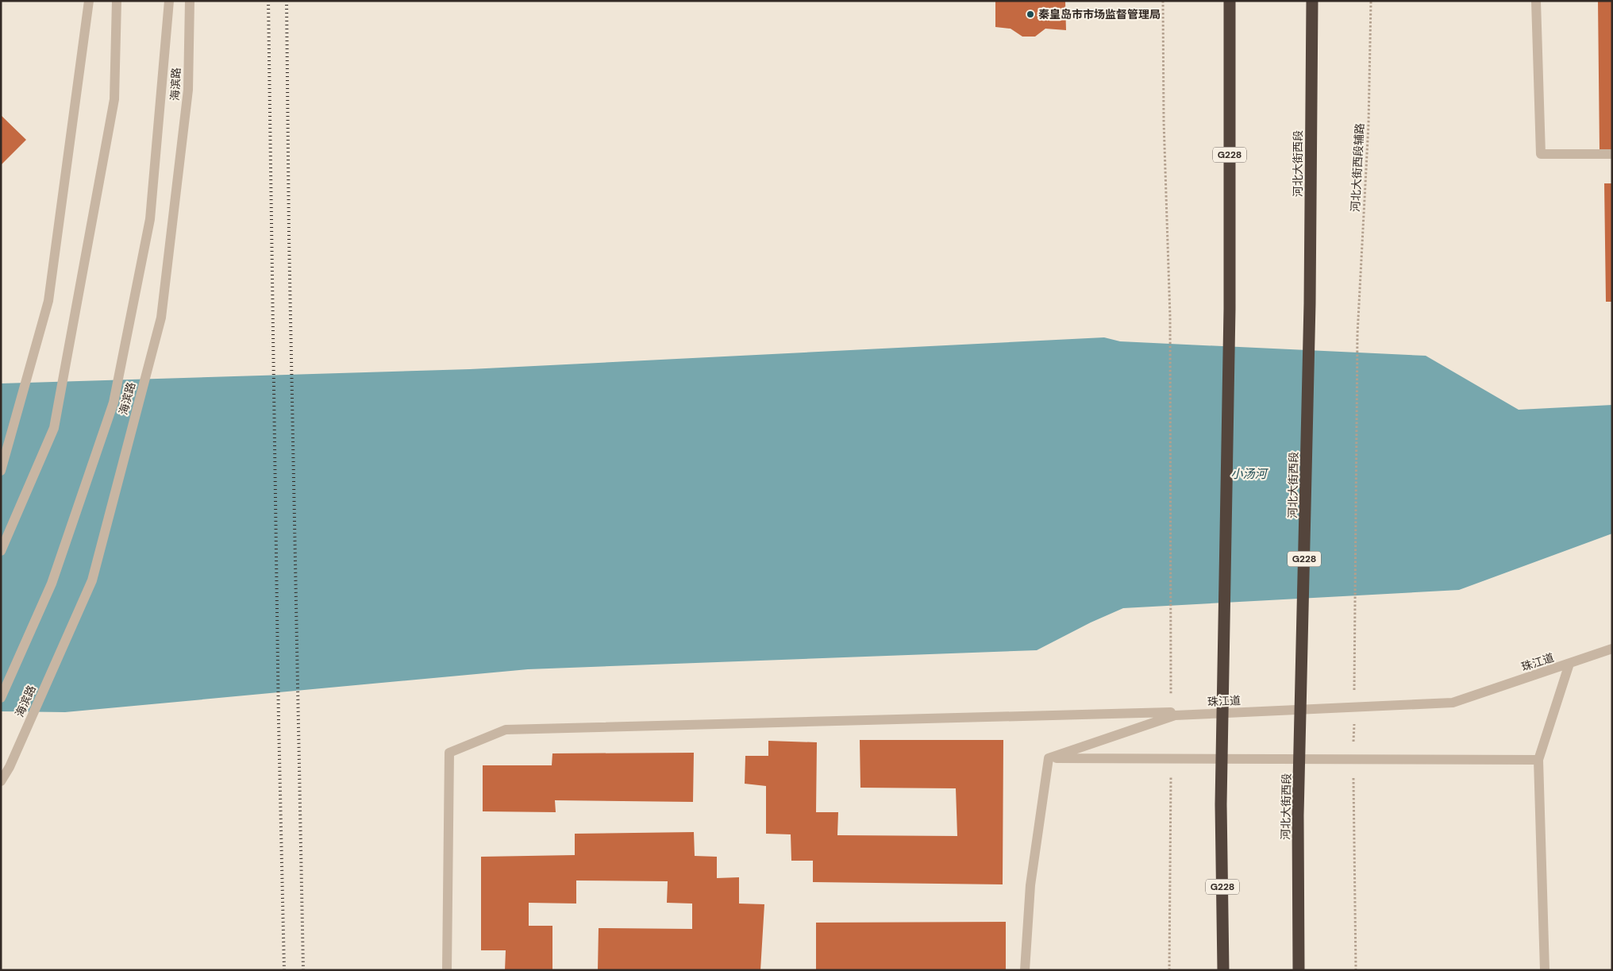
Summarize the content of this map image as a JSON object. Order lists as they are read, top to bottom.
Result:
{
  "streets": {
    "highway": ["G228", "河北大街西段"],
    "street": ["海滨路", "珠江道"],
    "path": ["河北大街西段辅路"]
  },
  "water": ["小汤河"],
  "places": ["秦皇岛市市场监督管理局"]
}
